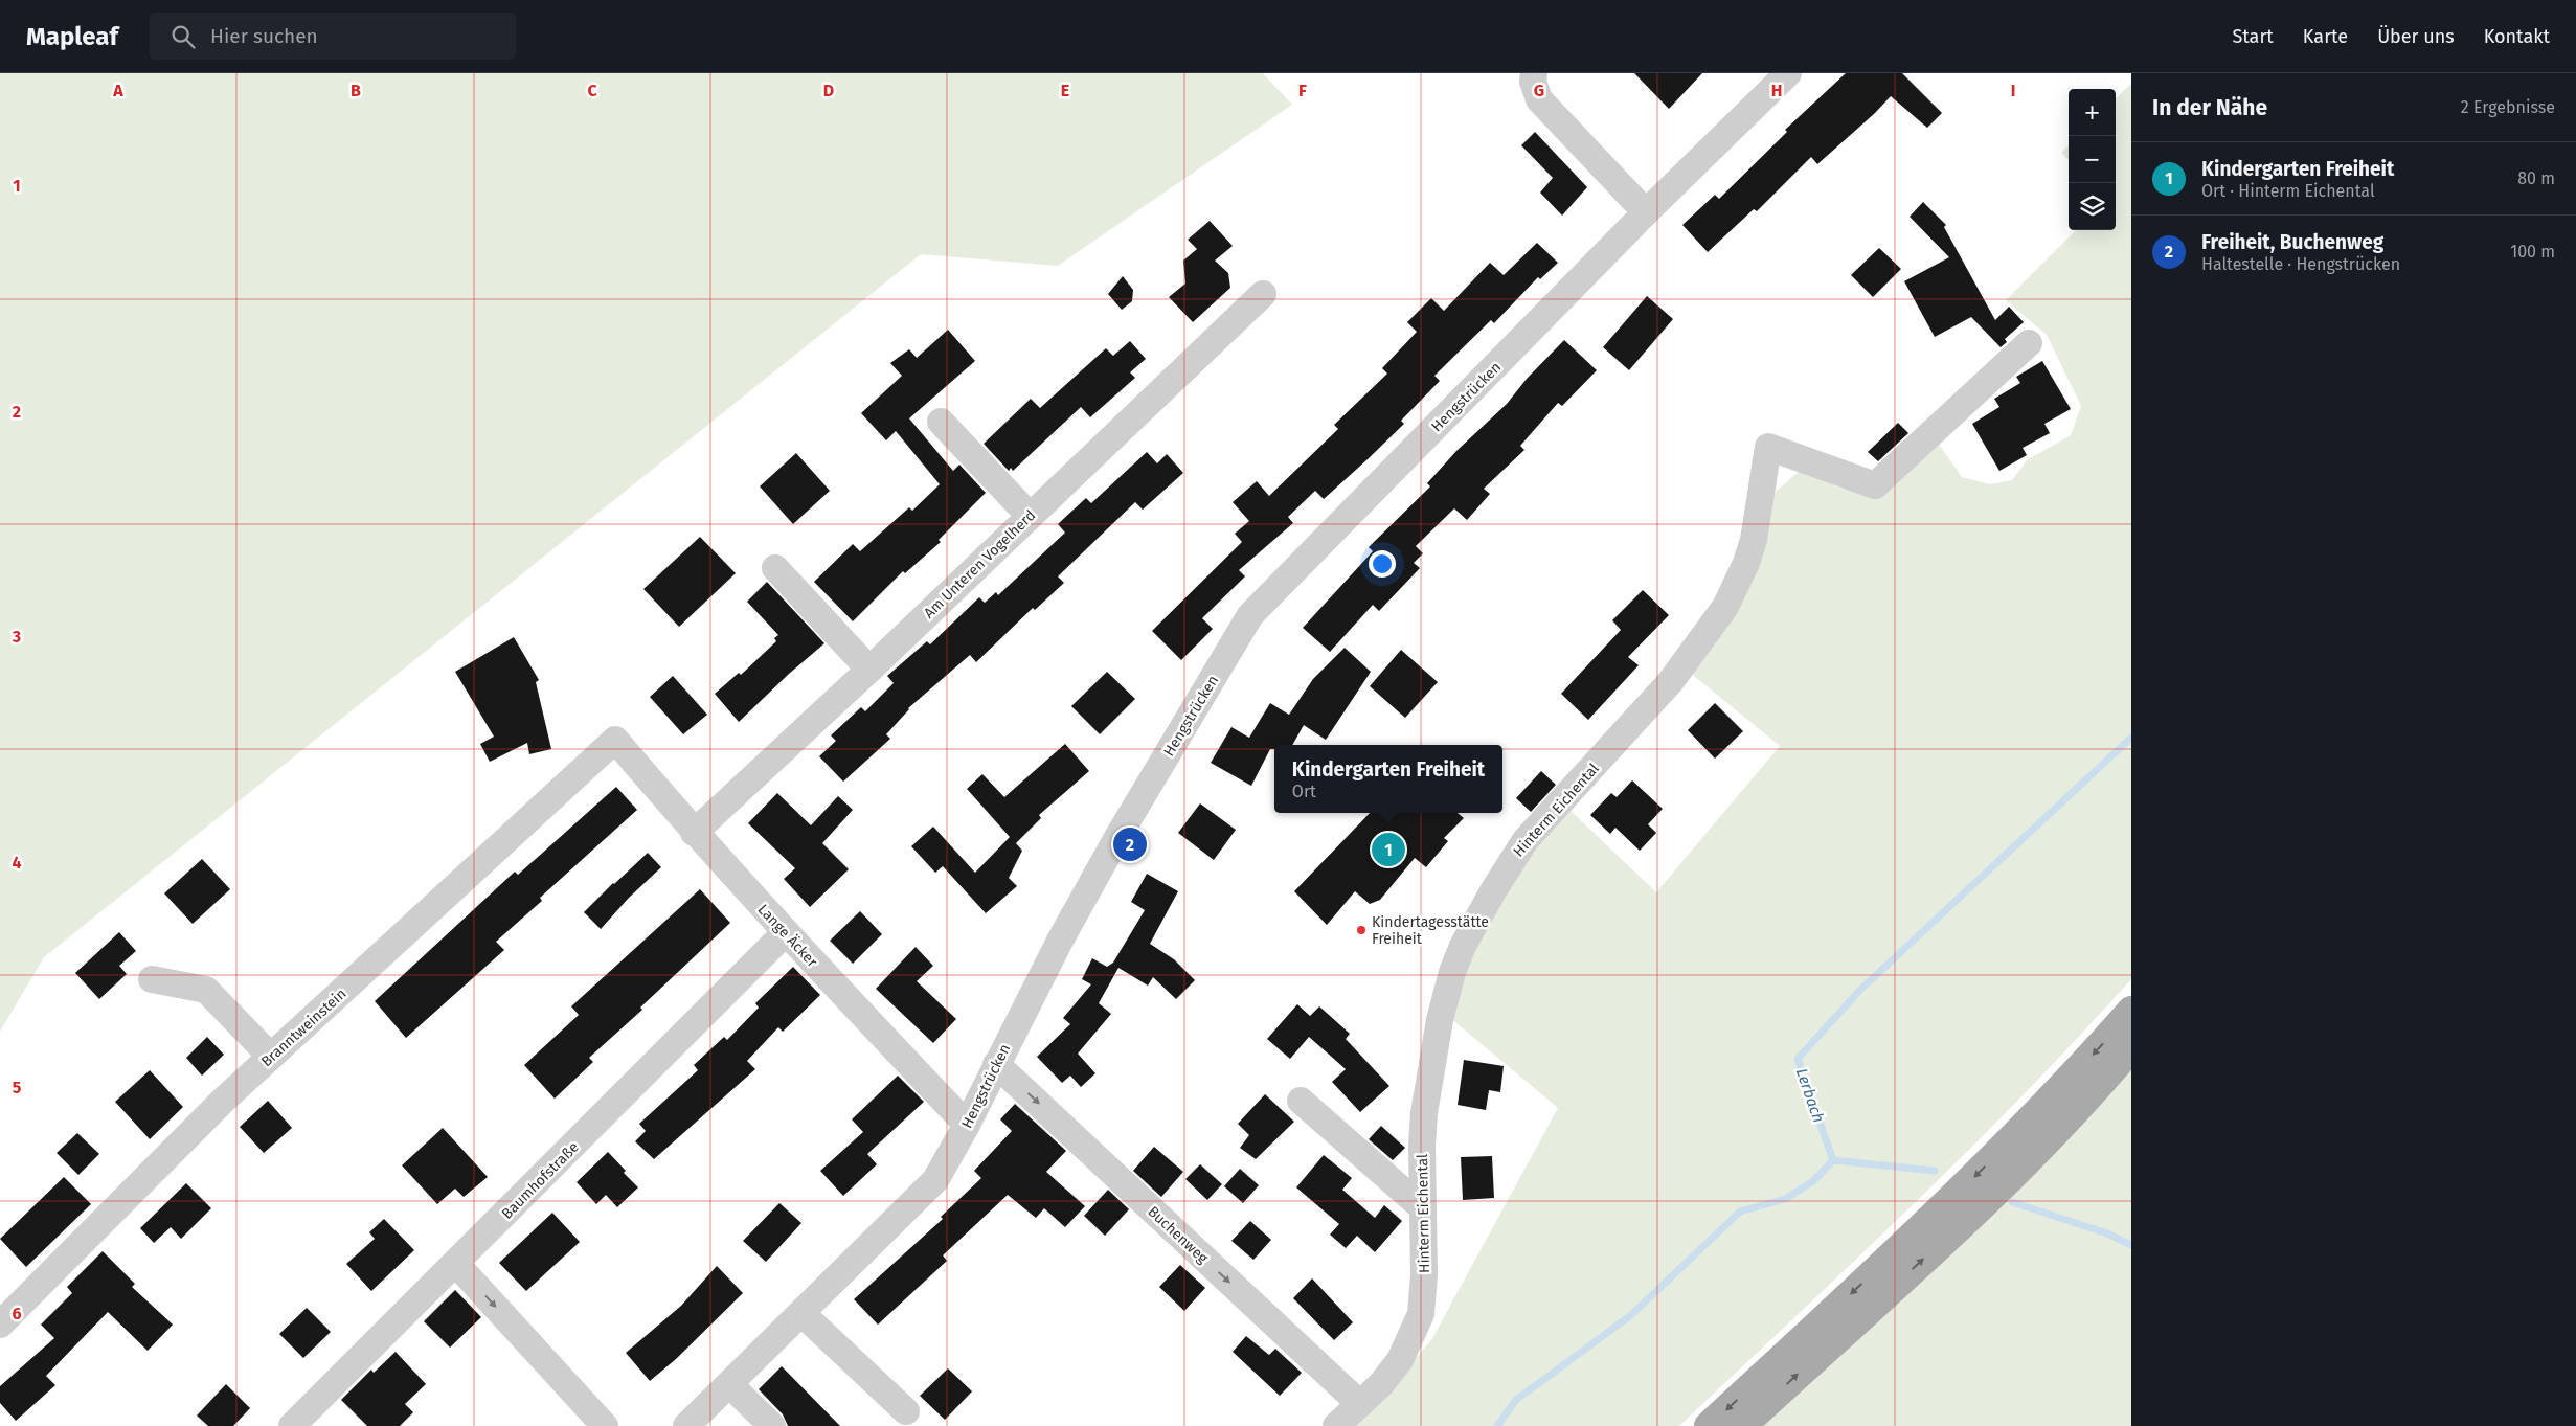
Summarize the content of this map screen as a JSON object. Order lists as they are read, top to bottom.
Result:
{
  "streets": {
    "street": [
      "Hengstrücken",
      "Am Unteren Vogelherd",
      "Hinterm Eichental",
      "Lange Äcker",
      "Branntweinstein",
      "Baumhofstraße",
      "Buchenweg"
    ]
  },
  "crossings": [
    ["Hengstrücken", "Lange Äcker"],
    ["Hengstrücken", "Buchenweg"],
    ["Am Unteren Vogelherd", "Lange Äcker"],
    ["Hinterm Eichental", "Buchenweg"],
    ["Lange Äcker", "Branntweinstein"],
    ["Lange Äcker", "Baumhofstraße"]
  ],
  "water": ["Lerbach"],
  "places": ["Kindertagesstätte Freiheit"],
  "page": {
    "header": "Mapleaf",
    "search": "Hier suchen",
    "nav": [
      "Start",
      "Karte",
      "Über uns",
      "Kontakt"
    ],
    "heading": ["In der Nähe", "2 Ergebnisse"],
    "map_buttons": ["+", "−"],
    "list": [
      {
        "mark": "1",
        "name": "Kindergarten Freiheit",
        "note": "Ort · Hinterm Eichental",
        "value": "80 m"
      },
      {
        "mark": "2",
        "name": "Freiheit, Buchenweg",
        "note": "Haltestelle · Hengstrücken",
        "value": "100 m"
      }
    ],
    "popup": ["Kindergarten Freiheit", "Ort"],
    "pins": ["2", "1"]
  },
  "grid": {
    "columns": [
      "A",
      "B",
      "C",
      "D",
      "E",
      "F",
      "G",
      "H",
      "I"
    ],
    "rows": [
      "1",
      "2",
      "3",
      "4",
      "5",
      "6"
    ]
  }
}
